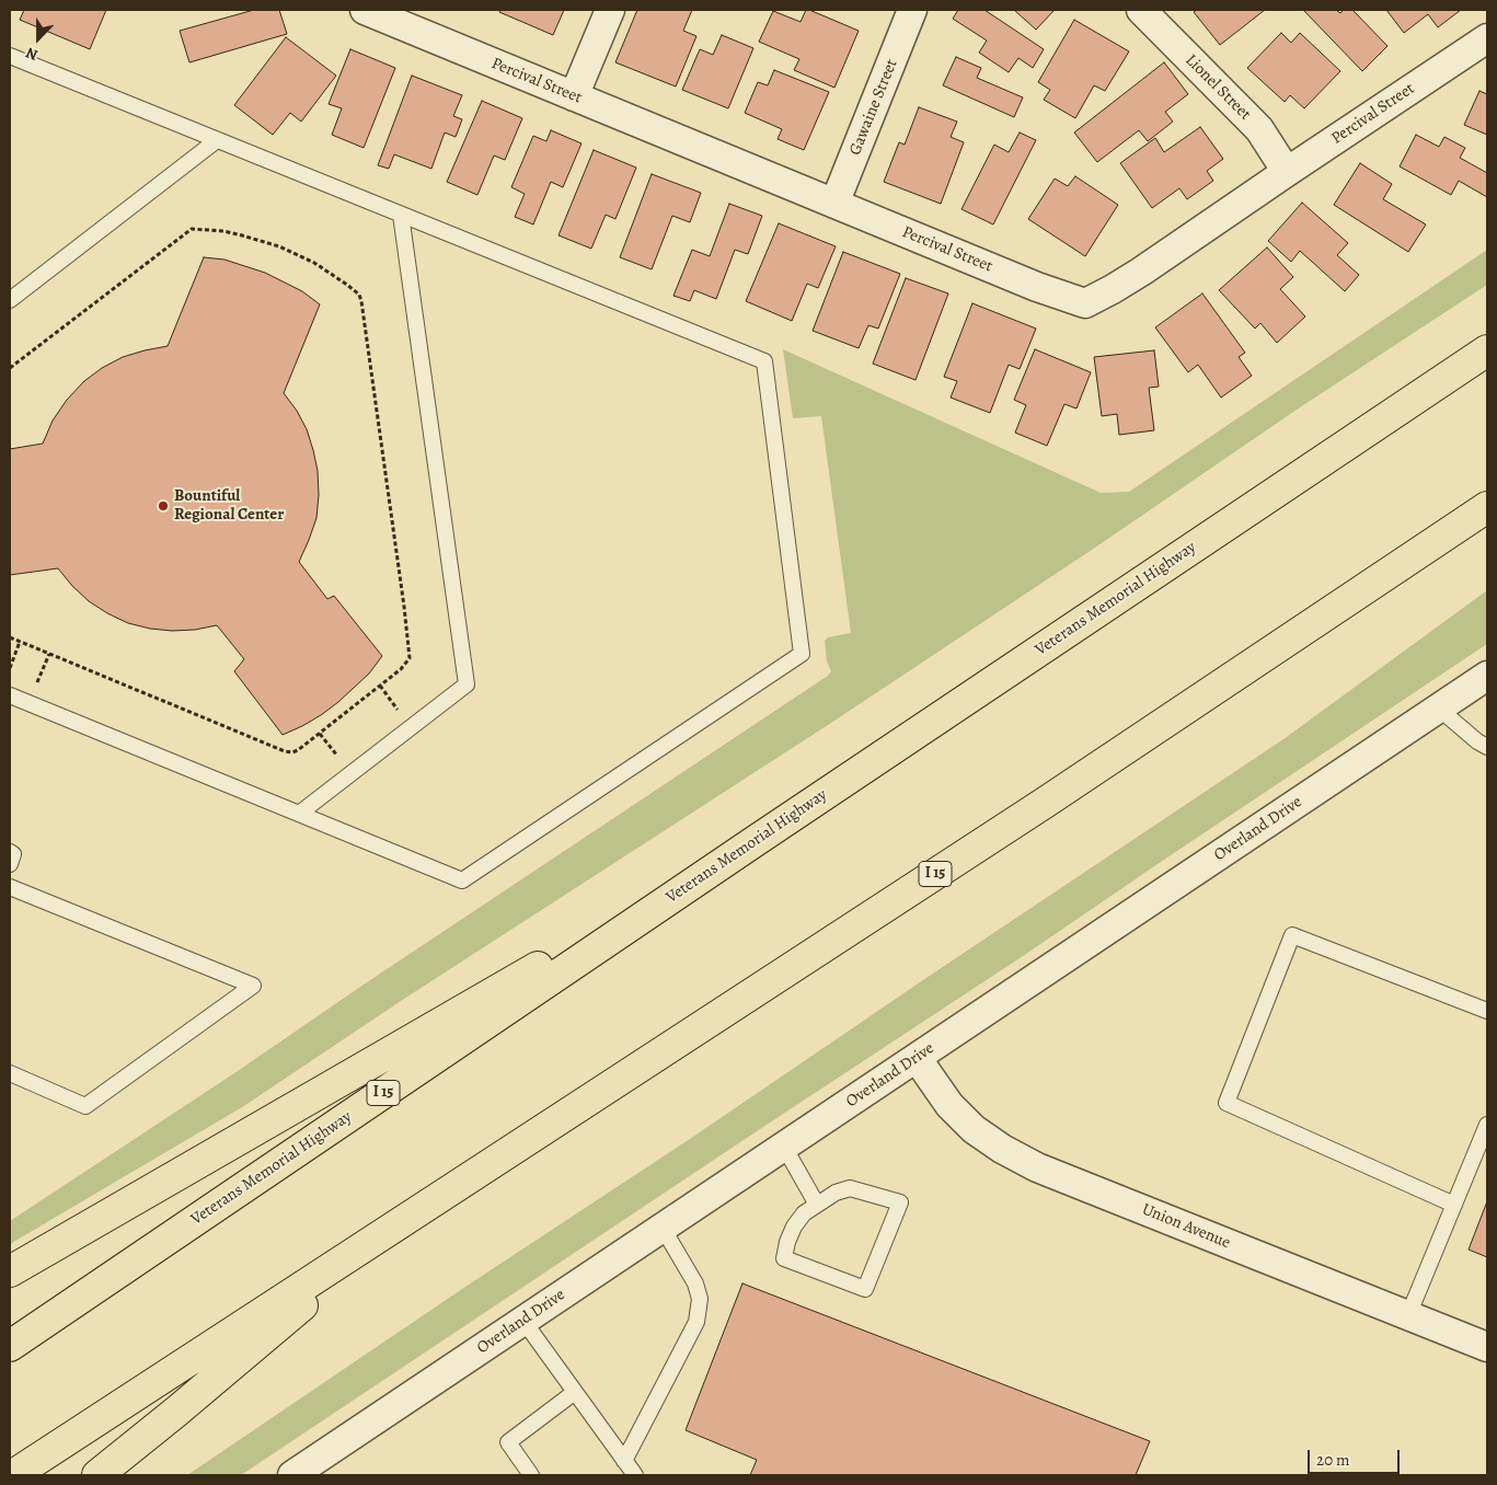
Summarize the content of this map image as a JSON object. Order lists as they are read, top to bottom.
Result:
{
  "streets": {
    "highway": ["Veterans Memorial Highway", "I 15"],
    "street": [
      "Percival Street",
      "Lionel Street",
      "Gawaine Street",
      "Overland Drive",
      "Union Avenue"
    ]
  },
  "crossings": [
    ["Percival Street", "Lionel Street"],
    ["Percival Street", "Gawaine Street"],
    ["Overland Drive", "Union Avenue"]
  ],
  "places": ["Bountiful Regional Center"],
  "scale_bar": "20 m",
  "north": "bottom"
}
